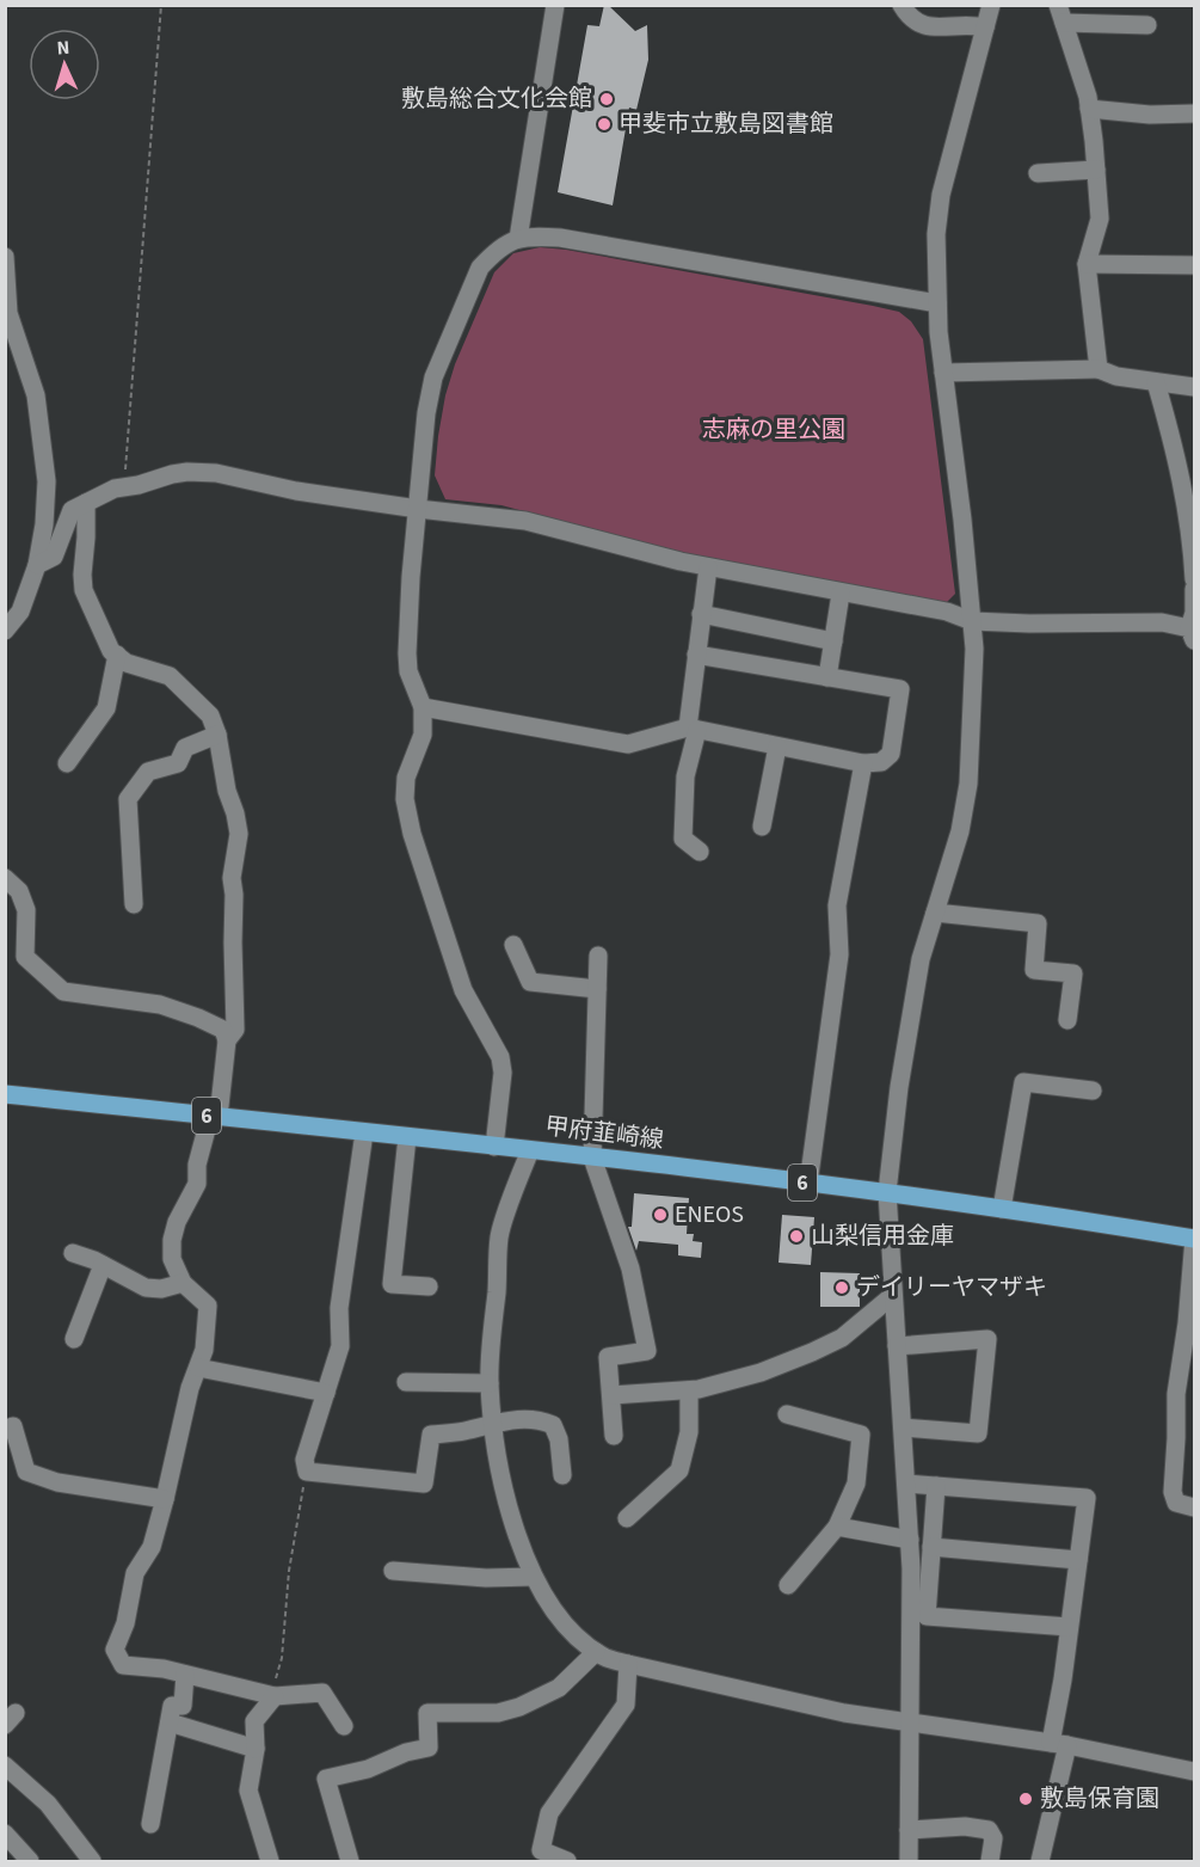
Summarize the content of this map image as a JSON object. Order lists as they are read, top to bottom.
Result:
{
  "streets": {
    "main road": ["6", "甲府韮崎線"]
  },
  "parks": ["志麻の里公園"],
  "places": [
    "敷島総合文化会館",
    "甲斐市立敷島図書館",
    "ENEOS",
    "山梨信用金庫",
    "デイリーヤマザキ",
    "敷島保育園"
  ],
  "north": "top"
}
